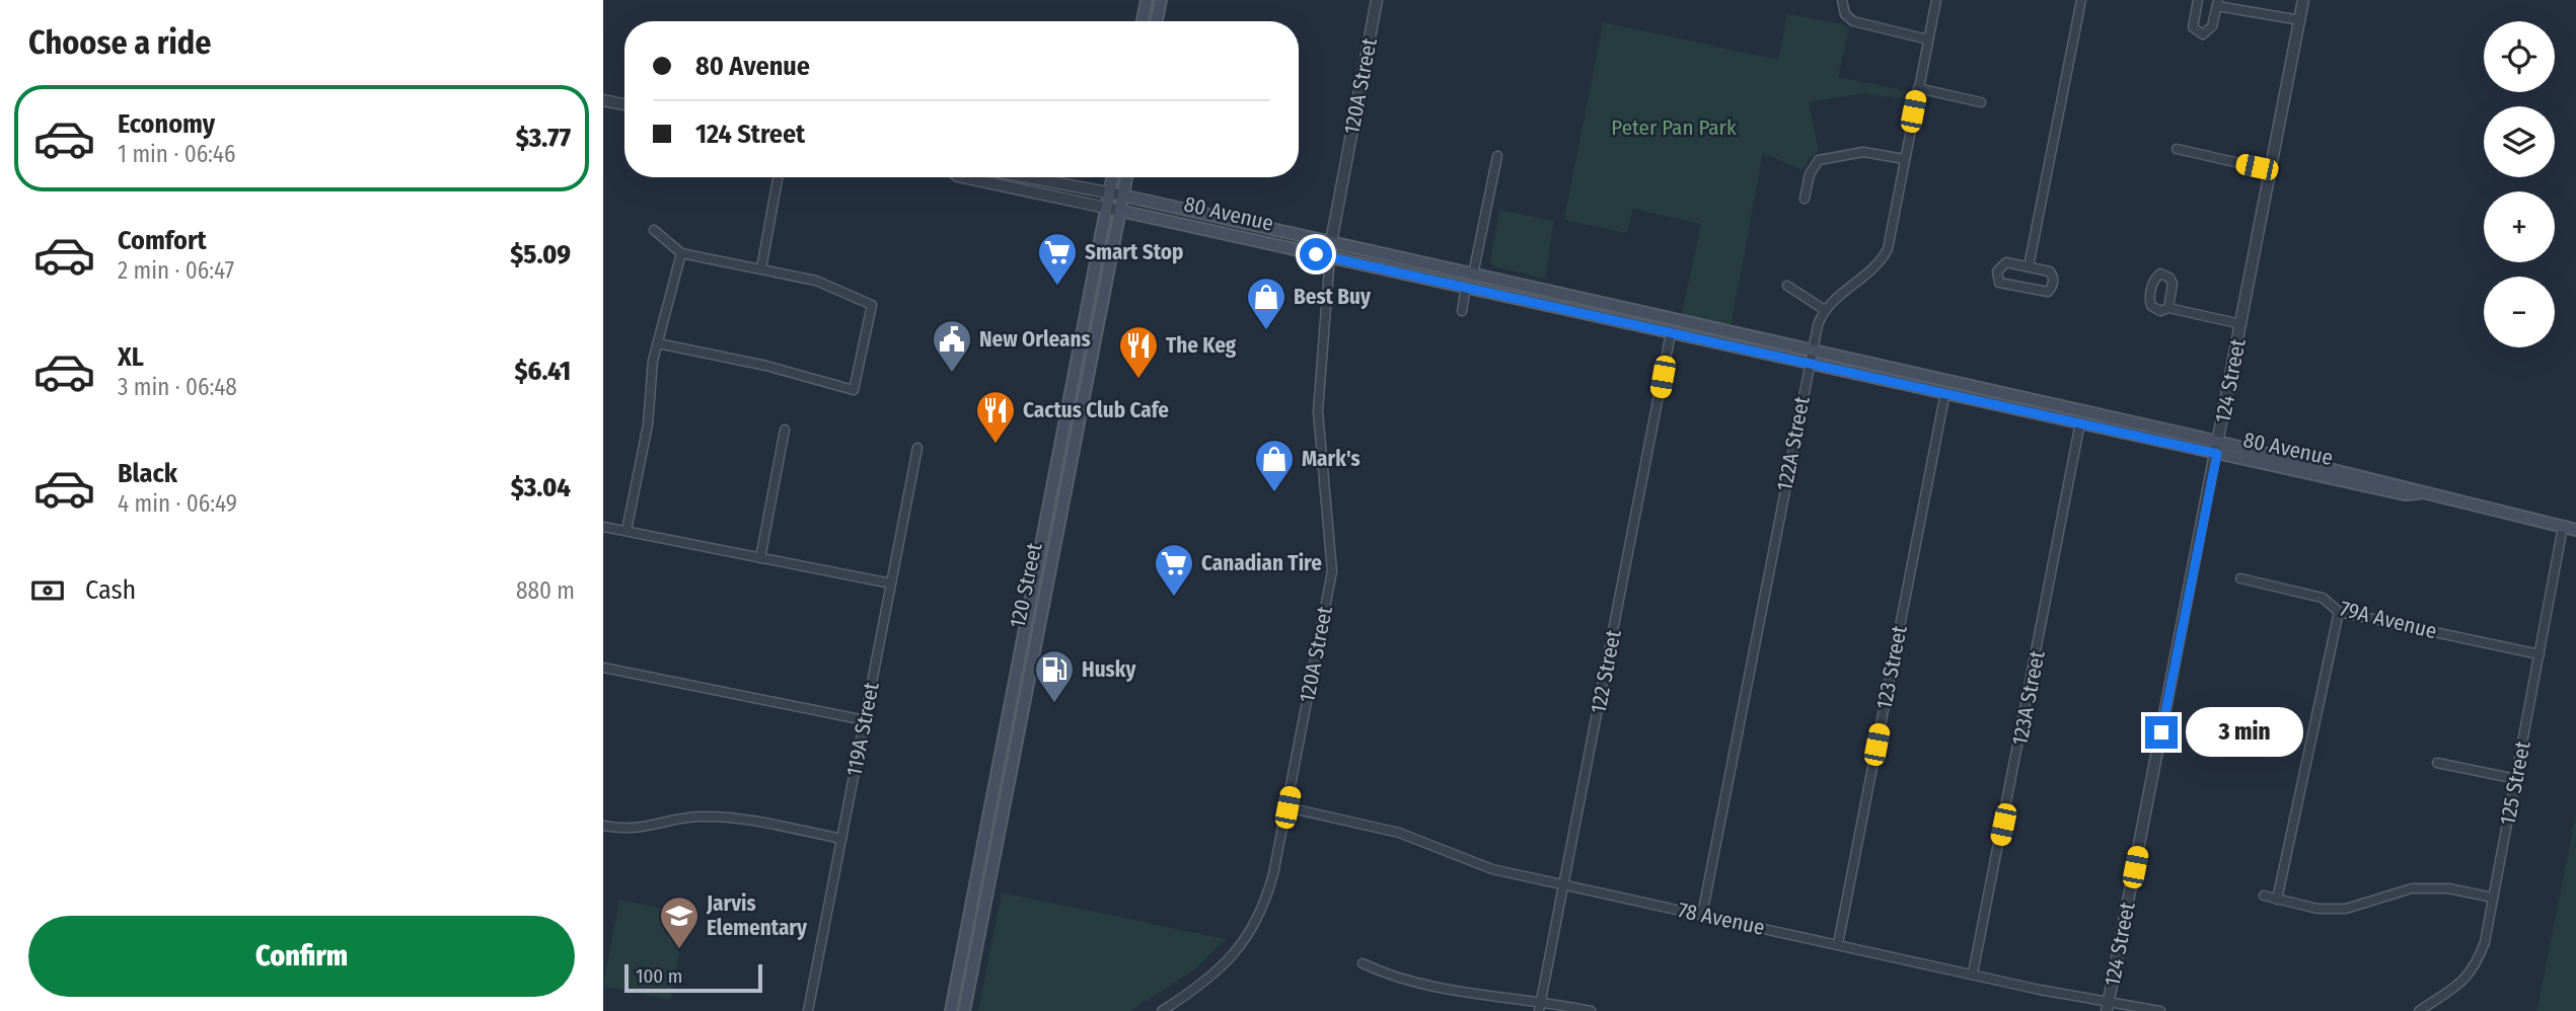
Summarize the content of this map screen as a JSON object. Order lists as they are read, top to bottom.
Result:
{
  "streets": {
    "main road": ["80 Avenue", "120 Street"],
    "street": [
      "120A Street",
      "124 Street",
      "122A Street",
      "79A Avenue",
      "123 Street",
      "122 Street",
      "123A Street",
      "119A Street",
      "125 Street",
      "78 Avenue"
    ]
  },
  "crossings": [
    ["120A Street", "80 Avenue"],
    ["120A Street", "78 Avenue"],
    ["80 Avenue", "124 Street"],
    ["80 Avenue", "122A Street"],
    ["80 Avenue", "120 Street"],
    ["80 Avenue", "123 Street"],
    ["80 Avenue", "122 Street"],
    ["80 Avenue", "123A Street"],
    ["80 Avenue", "125 Street"],
    ["124 Street", "78 Avenue"],
    ["122A Street", "78 Avenue"],
    ["79A Avenue", "125 Street"],
    ["123 Street", "78 Avenue"],
    ["122 Street", "78 Avenue"],
    ["123A Street", "78 Avenue"]
  ],
  "parks": ["Peter Pan Park"],
  "places": {
    "supermarket": ["Smart Stop", "Canadian Tire"],
    "shop": ["Best Buy", "Mark's"],
    "public building": ["New Orleans"],
    "restaurant": ["The Keg", "Cactus Club Cafe"],
    "fuel station": ["Husky"],
    "school or university": ["Jarvis Elementary"]
  },
  "scale_bar": "100 m",
  "page": {
    "heading": "Choose a ride",
    "map_buttons": ["+", "−"],
    "banner": ["80 Avenue", "124 Street"],
    "list": [
      {
        "name": "Economy",
        "note": "1 min · 06:46",
        "value": "$3.77"
      },
      {
        "name": "Comfort",
        "note": "2 min · 06:47",
        "value": "$5.09"
      },
      {
        "name": "XL",
        "note": "3 min · 06:48",
        "value": "$6.41"
      },
      {
        "name": "Black",
        "note": "4 min · 06:49",
        "value": "$3.04"
      }
    ],
    "pay": ["Cash", "880 m"],
    "bubble": "3 min",
    "buttons": "Confirm",
    "scale": "100 m"
  }
}
